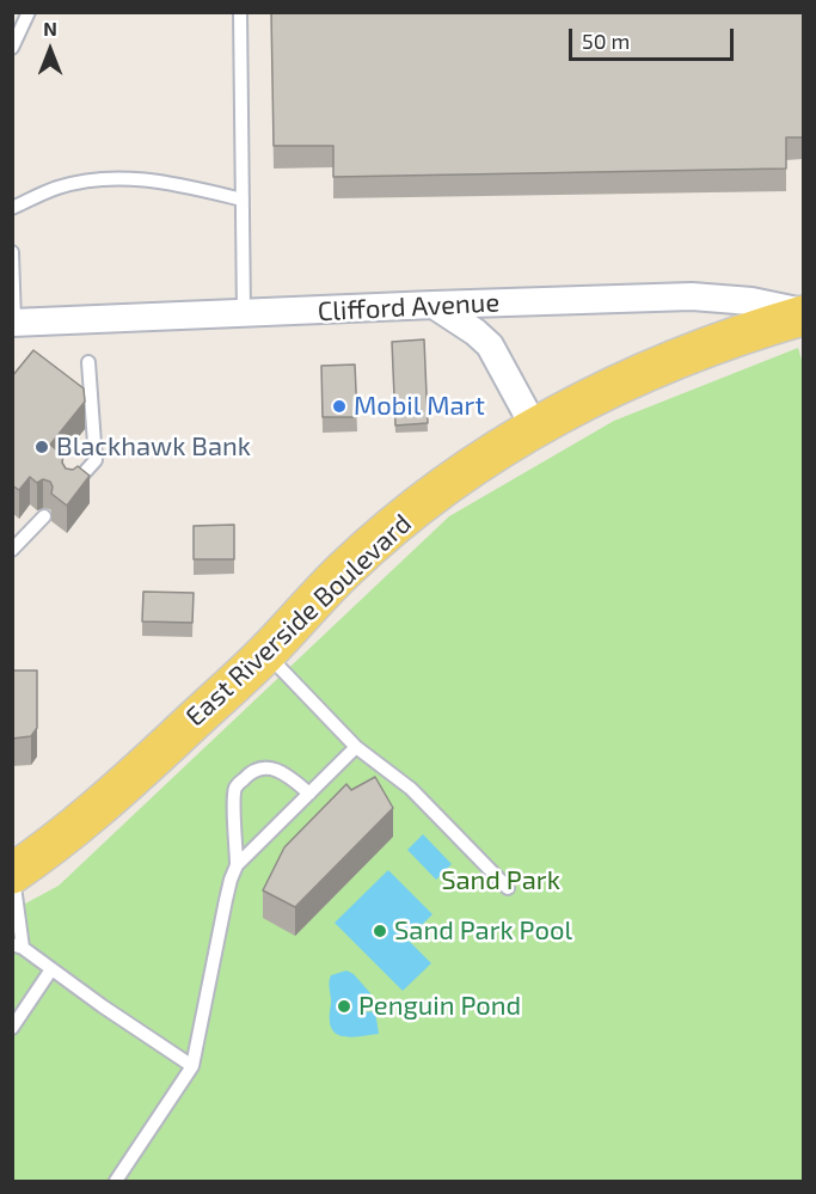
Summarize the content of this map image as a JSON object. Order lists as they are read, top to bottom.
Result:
{
  "streets": {
    "main road": ["East Riverside Boulevard"],
    "street": ["Clifford Avenue"]
  },
  "crossings": [
    ["Clifford Avenue", "East Riverside Boulevard"]
  ],
  "parks": ["Sand Park"],
  "places": [
    "Mobil Mart",
    "Blackhawk Bank",
    "Sand Park Pool",
    "Penguin Pond"
  ],
  "scale_bar": "50 m",
  "north": "top"
}
